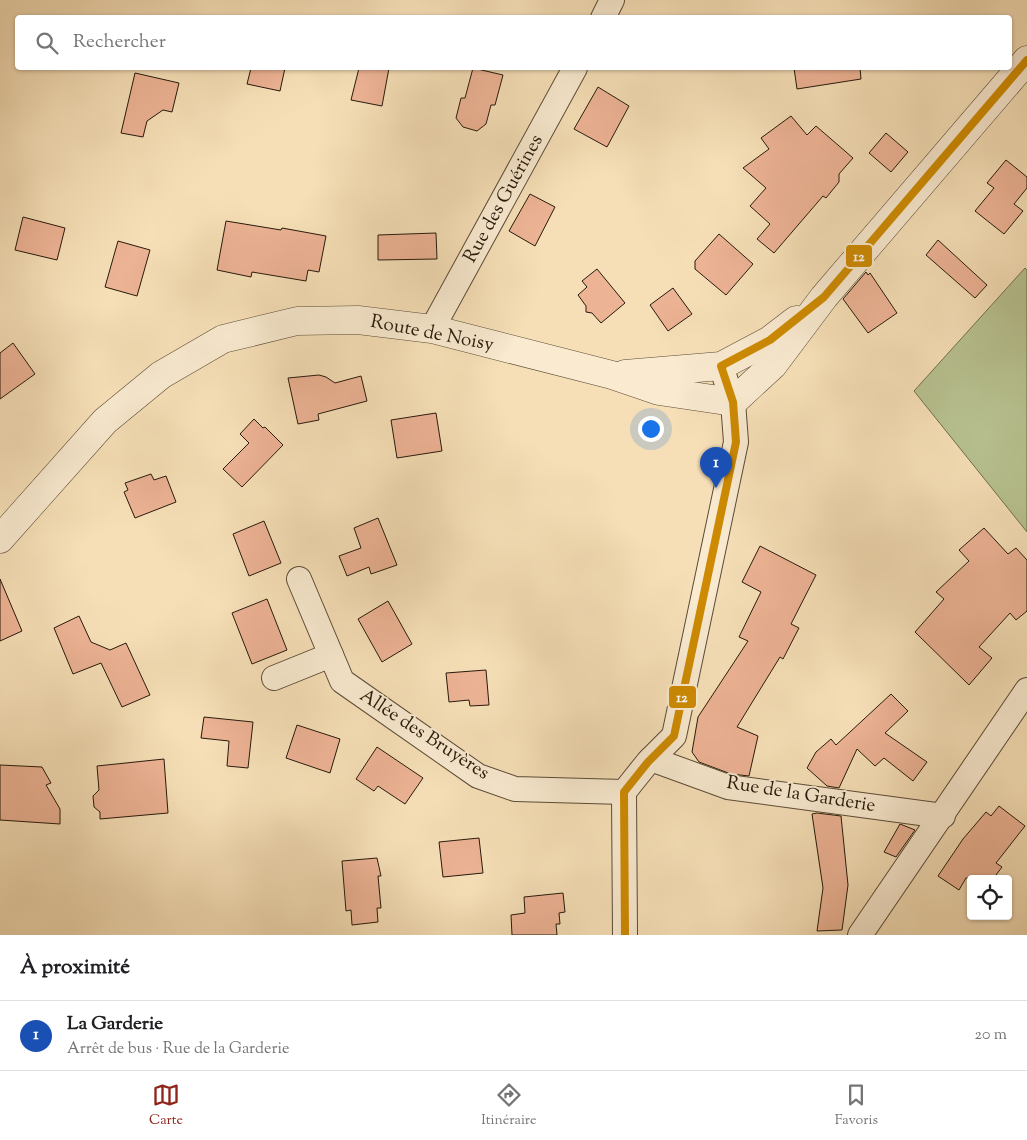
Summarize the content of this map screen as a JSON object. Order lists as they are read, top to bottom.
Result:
{
  "streets": {
    "street": [
      "Rue des Guérines",
      "Route de Noisy",
      "Allée des Bruyères",
      "Rue de la Garderie"
    ]
  },
  "crossings": [
    ["Rue des Guérines", "Route de Noisy"]
  ],
  "lines": ["transit line 12"],
  "page": {
    "search": "Rechercher",
    "pins": "1",
    "heading": "À proximité",
    "list": [
      {
        "mark": "1",
        "name": "La Garderie",
        "note": "Arrêt de bus · Rue de la Garderie",
        "value": "20 m"
      }
    ],
    "nav": ["Carte", "Itinéraire", "Favoris"]
  }
}
